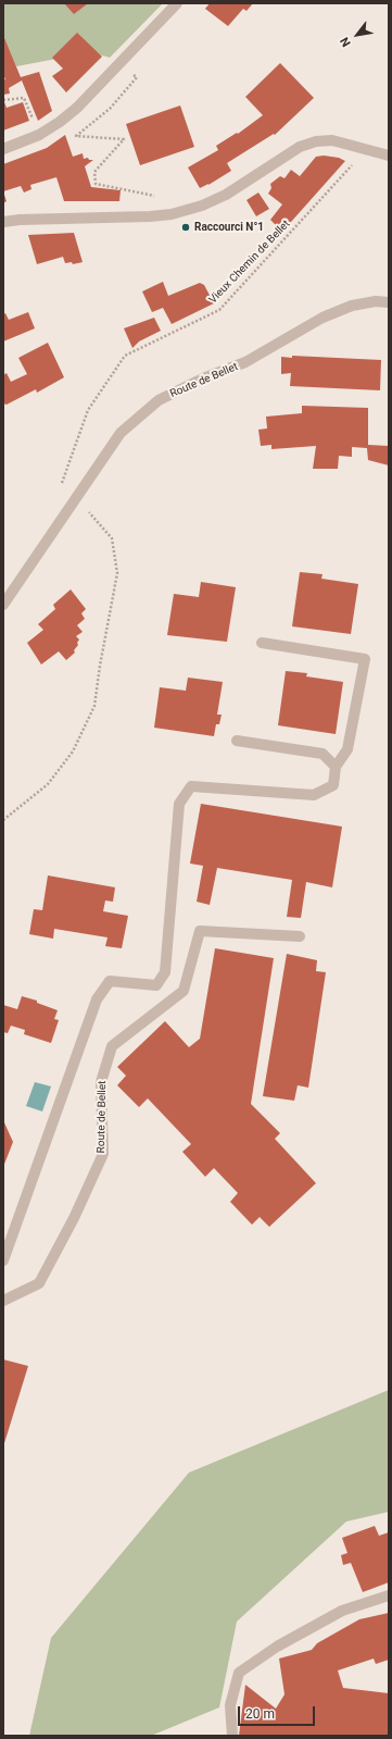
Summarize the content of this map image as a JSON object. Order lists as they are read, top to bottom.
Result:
{
  "streets": {
    "street": ["Route de Bellet"],
    "path": ["Vieux Chemin de Bellet"]
  },
  "places": ["Raccourci N°1"],
  "scale_bar": "20 m",
  "north": "bottom left"
}
